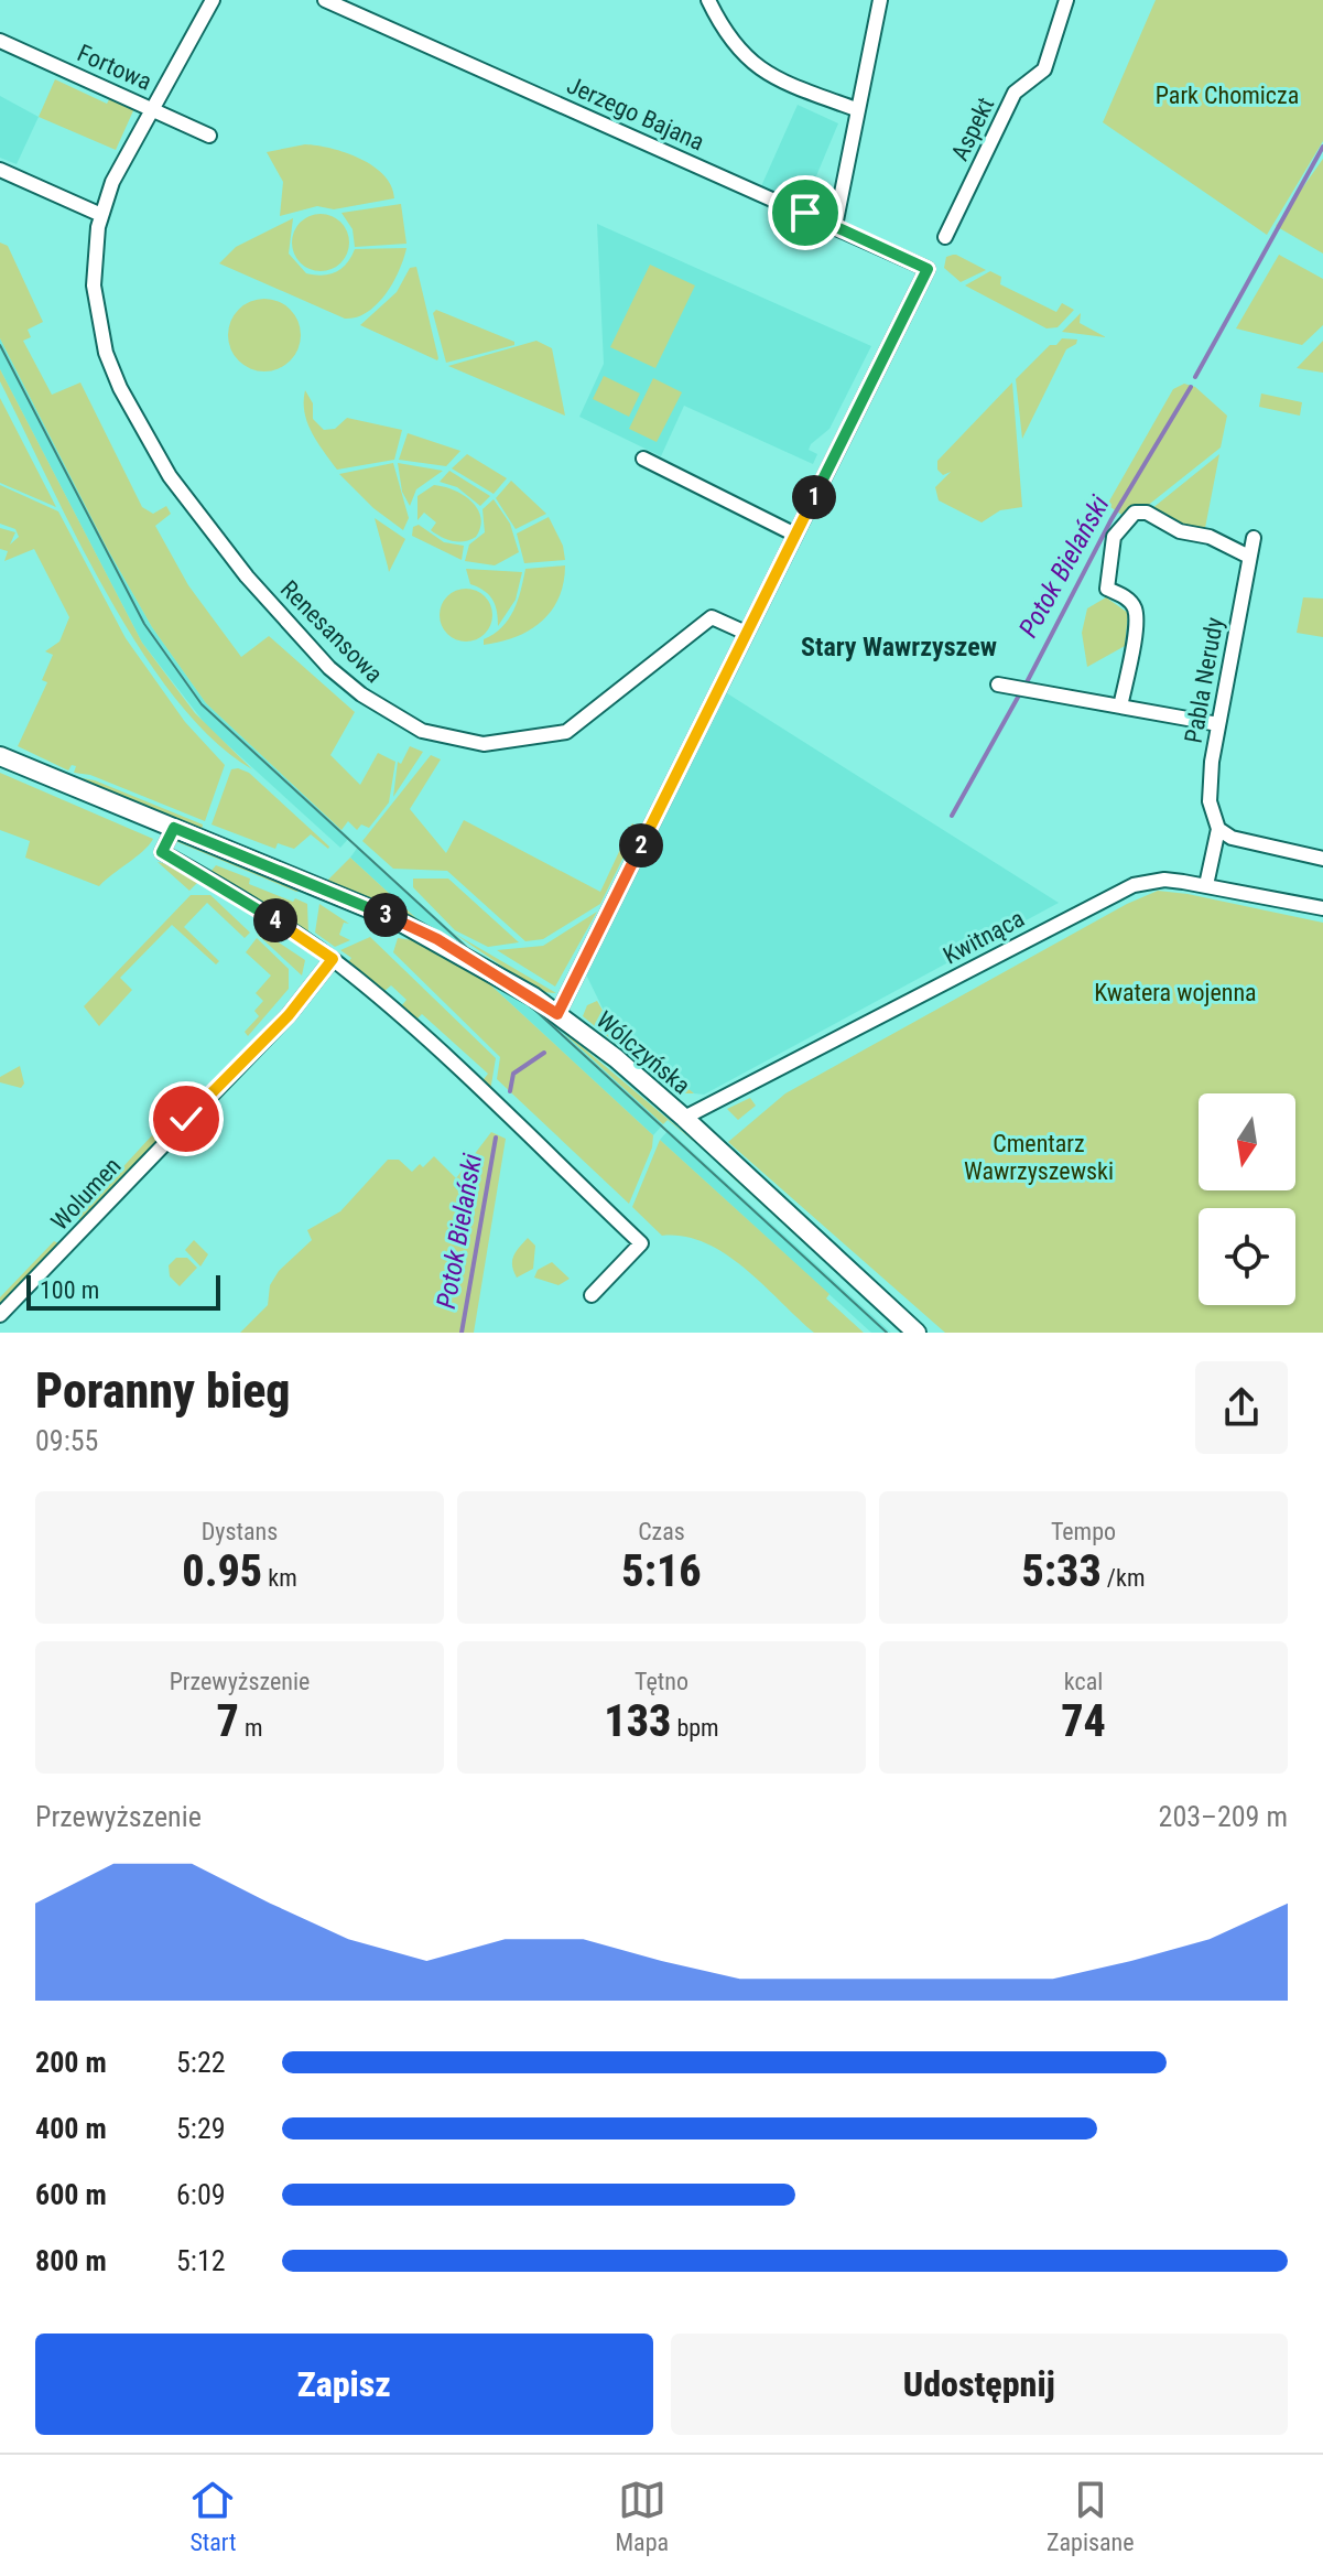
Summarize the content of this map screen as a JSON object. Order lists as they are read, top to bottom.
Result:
{
  "streets": {
    "main road": ["Wólczyńska"],
    "street": [
      "Fortowa",
      "Jerzego Bajana",
      "Aspekt",
      "Renesansowa",
      "Pabla Nerudy",
      "Kwitnąca",
      "Wolumen"
    ]
  },
  "crossings": [
    ["Fortowa", "Renesansowa"],
    ["Pabla Nerudy", "Kwitnąca"],
    ["Kwitnąca", "Wólczyńska"]
  ],
  "districts": ["Stary Wawrzyszew"],
  "water": ["Potok Bielański"],
  "parks": ["Park Chomicza", "Kwatera wojenna", "Cmentarz Wawrzyszewski"],
  "scale_bar": "100 m",
  "north": "bottom",
  "page": {
    "pins": [
      "1",
      "2",
      "3",
      "4"
    ],
    "scale": "100 m",
    "heading": ["Poranny bieg", "09:55"],
    "stats": [
      ["Dystans", "0.95 km"],
      ["Czas", "5:16"],
      ["Tempo", "5:33 /km"],
      ["Przewyższenie", "7 m"],
      ["Tętno", "133 bpm"],
      ["kcal", "74"]
    ],
    "chart": ["Przewyższenie", "203–209 m"],
    "list": [
      {
        "name": "200 m",
        "note": "5:22"
      },
      {
        "name": "400 m",
        "note": "5:29"
      },
      {
        "name": "600 m",
        "note": "6:09"
      },
      {
        "name": "800 m",
        "note": "5:12"
      }
    ],
    "buttons": ["Zapisz", "Udostępnij"],
    "tabs": ["Start", "Mapa", "Zapisane"]
  }
}
